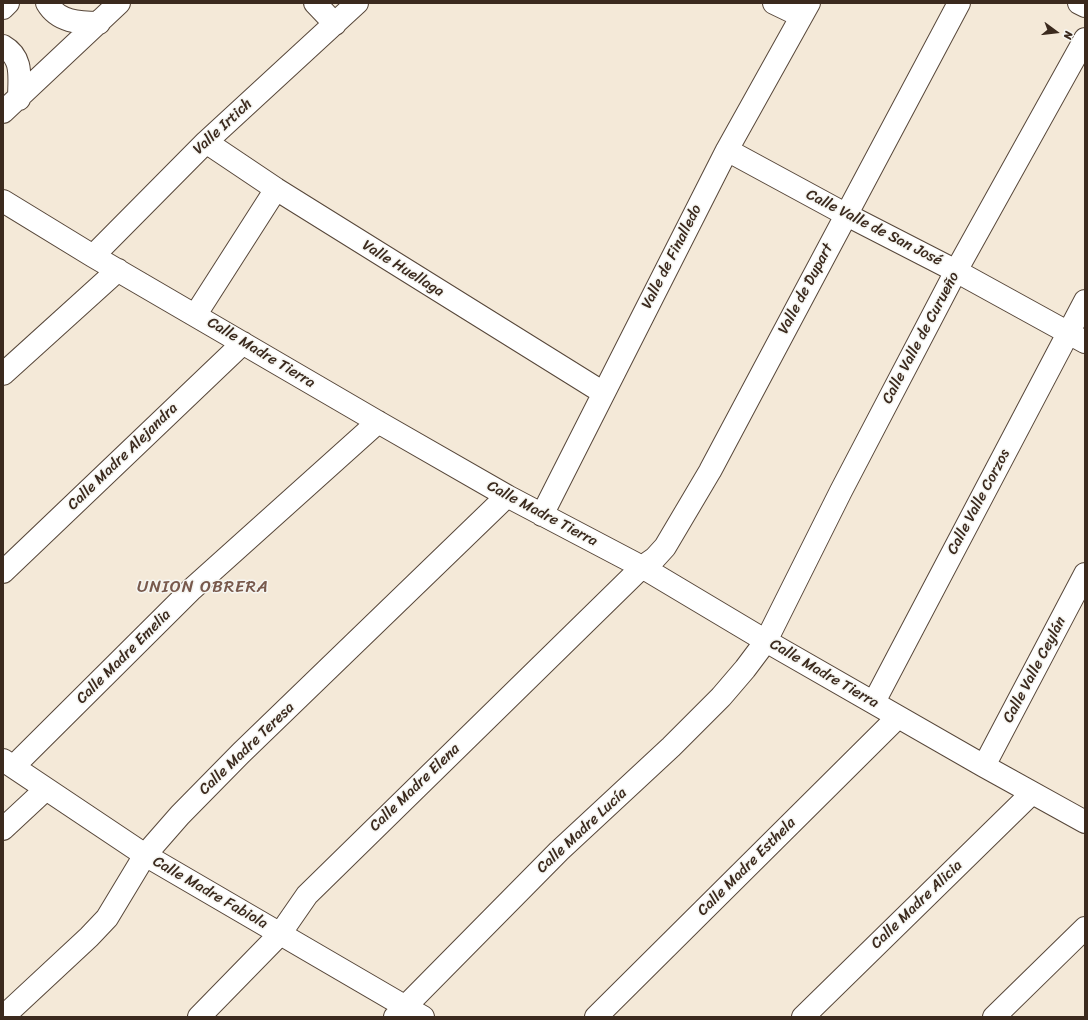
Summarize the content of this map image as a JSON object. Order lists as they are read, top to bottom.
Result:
{
  "streets": {
    "street": [
      "Valle Irtich",
      "Calle Valle de San José",
      "Valle de Finalledo",
      "Valle Huellaga",
      "Valle de Dupart",
      "Calle Valle de Curueño",
      "Calle Madre Tierra",
      "Calle Madre Alejandra",
      "Calle Valle Corzos",
      "Calle Madre Emelia",
      "Calle Valle Ceylán",
      "Calle Madre Teresa",
      "Calle Madre Elena",
      "Calle Madre Lucía",
      "Calle Madre Esthela",
      "Calle Madre Fabiola",
      "Calle Madre Alicia"
    ]
  },
  "crossings": [
    ["Valle Irtich", "Valle Huellaga"],
    ["Valle Irtich", "Calle Madre Tierra"],
    ["Calle Valle de San José", "Valle de Finalledo"],
    ["Calle Valle de San José", "Valle de Dupart"],
    ["Calle Valle de San José", "Calle Valle de Curueño"],
    ["Calle Valle de San José", "Calle Valle Corzos"],
    ["Valle de Finalledo", "Valle Huellaga"],
    ["Valle de Finalledo", "Calle Madre Tierra"],
    ["Valle de Dupart", "Calle Madre Tierra"],
    ["Valle de Dupart", "Calle Madre Elena"],
    ["Calle Valle de Curueño", "Calle Madre Tierra"],
    ["Calle Valle de Curueño", "Calle Madre Lucía"],
    ["Calle Madre Tierra", "Calle Madre Alejandra"],
    ["Calle Madre Tierra", "Calle Valle Corzos"],
    ["Calle Madre Tierra", "Calle Madre Emelia"],
    ["Calle Madre Tierra", "Calle Valle Ceylán"],
    ["Calle Madre Tierra", "Calle Madre Teresa"],
    ["Calle Madre Tierra", "Calle Madre Elena"],
    ["Calle Madre Tierra", "Calle Madre Lucía"],
    ["Calle Madre Tierra", "Calle Madre Esthela"],
    ["Calle Madre Tierra", "Calle Madre Alicia"],
    ["Calle Madre Emelia", "Calle Madre Fabiola"],
    ["Calle Madre Teresa", "Calle Madre Fabiola"],
    ["Calle Madre Elena", "Calle Madre Fabiola"],
    ["Calle Madre Lucía", "Calle Madre Fabiola"]
  ],
  "districts": ["UNION OBRERA"],
  "north": "right"
}
